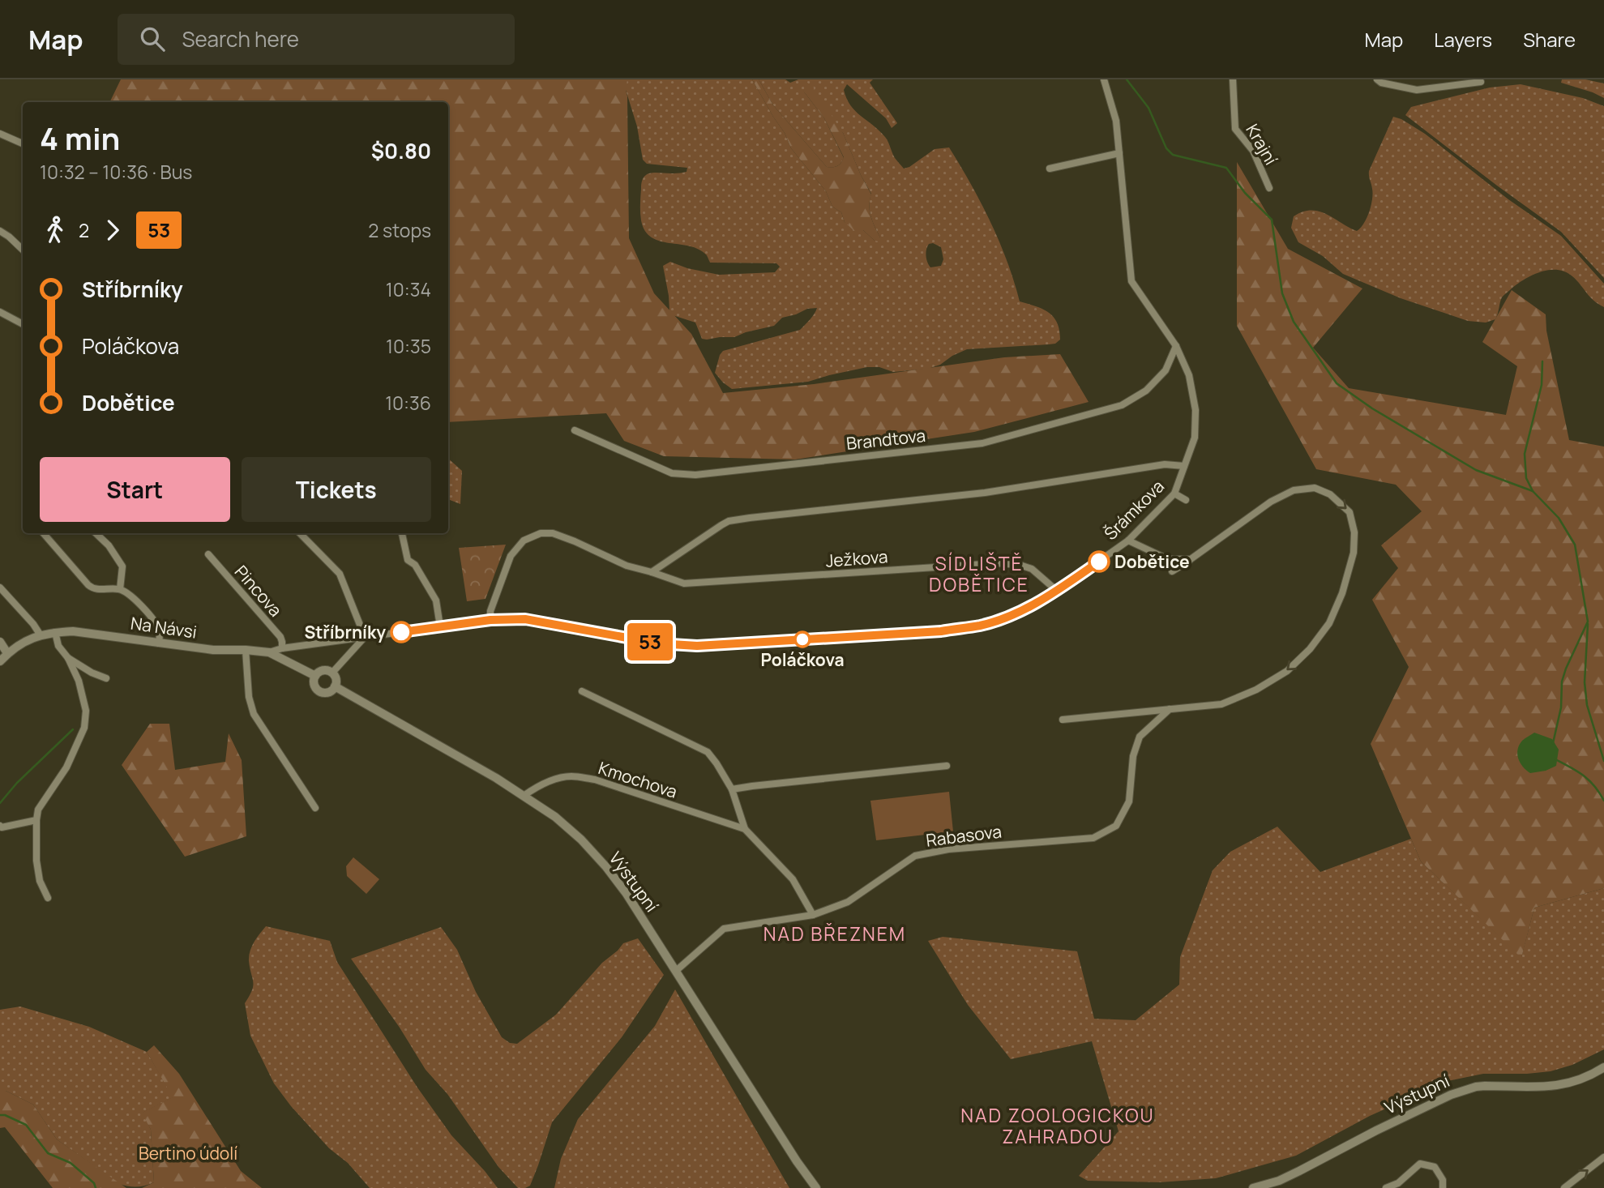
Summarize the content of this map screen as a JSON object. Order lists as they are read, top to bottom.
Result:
{
  "streets": {
    "street": [
      "Krajní",
      "Brandtova",
      "Šrámkova",
      "Ježkova",
      "Pincova",
      "Na Návsi",
      "Kmochova",
      "Rabasova",
      "Výstupní"
    ]
  },
  "crossings": [
    ["Brandtova", "Šrámkova"],
    ["Šrámkova", "Ježkova"],
    ["Šrámkova", "Pincova"],
    ["Šrámkova", "Na Návsi"],
    ["Na Návsi", "Výstupní"],
    ["Kmochova", "Rabasova"],
    ["Kmochova", "Výstupní"],
    ["Rabasova", "Výstupní"]
  ],
  "districts": ["SÍDLIŠTĚ DOBĚTICE", "NAD BŘEZNEM", "NAD ZOOLOGICKOU ZAHRADOU"],
  "parks": ["Bertino údolí"],
  "places": ["Dobětice", "Stříbrníky", "Poláčkova"],
  "lines": ["bus line 53"],
  "page": {
    "header": "Map",
    "search": "Search here",
    "nav": ["Map", "Layers", "Share"],
    "on_map": "53",
    "heading": ["4 min", "10:32 – 10:36 · Bus", "$0.80"],
    "legs": ["2", "53", "2 stops"],
    "list": [
      {
        "name": "Stříbrníky",
        "value": "10:34"
      },
      {
        "name": "Poláčkova",
        "value": "10:35"
      },
      {
        "name": "Dobětice",
        "value": "10:36"
      }
    ],
    "buttons": ["Start", "Tickets"]
  }
}
